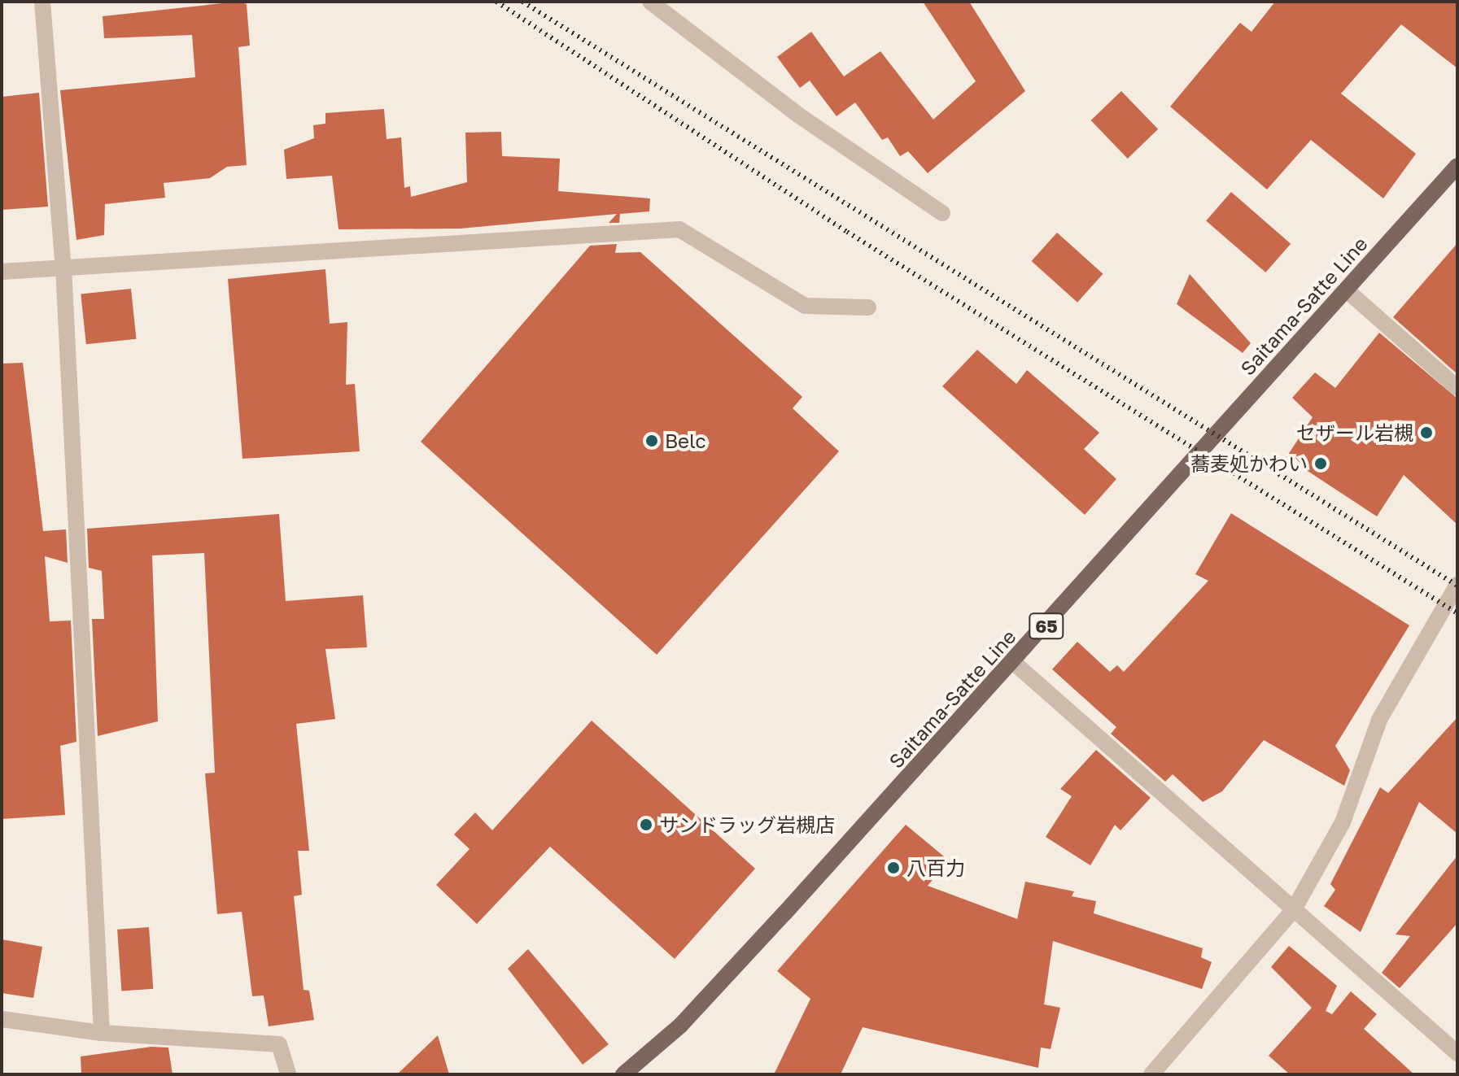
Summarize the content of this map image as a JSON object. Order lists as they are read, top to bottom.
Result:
{
  "streets": {
    "main road": ["Saitama-Satte Line", "65"]
  },
  "places": [
    "セザール岩槻",
    "Belc",
    "蕎麦処かわい",
    "サンドラッグ岩槻店",
    "八百力"
  ]
}
